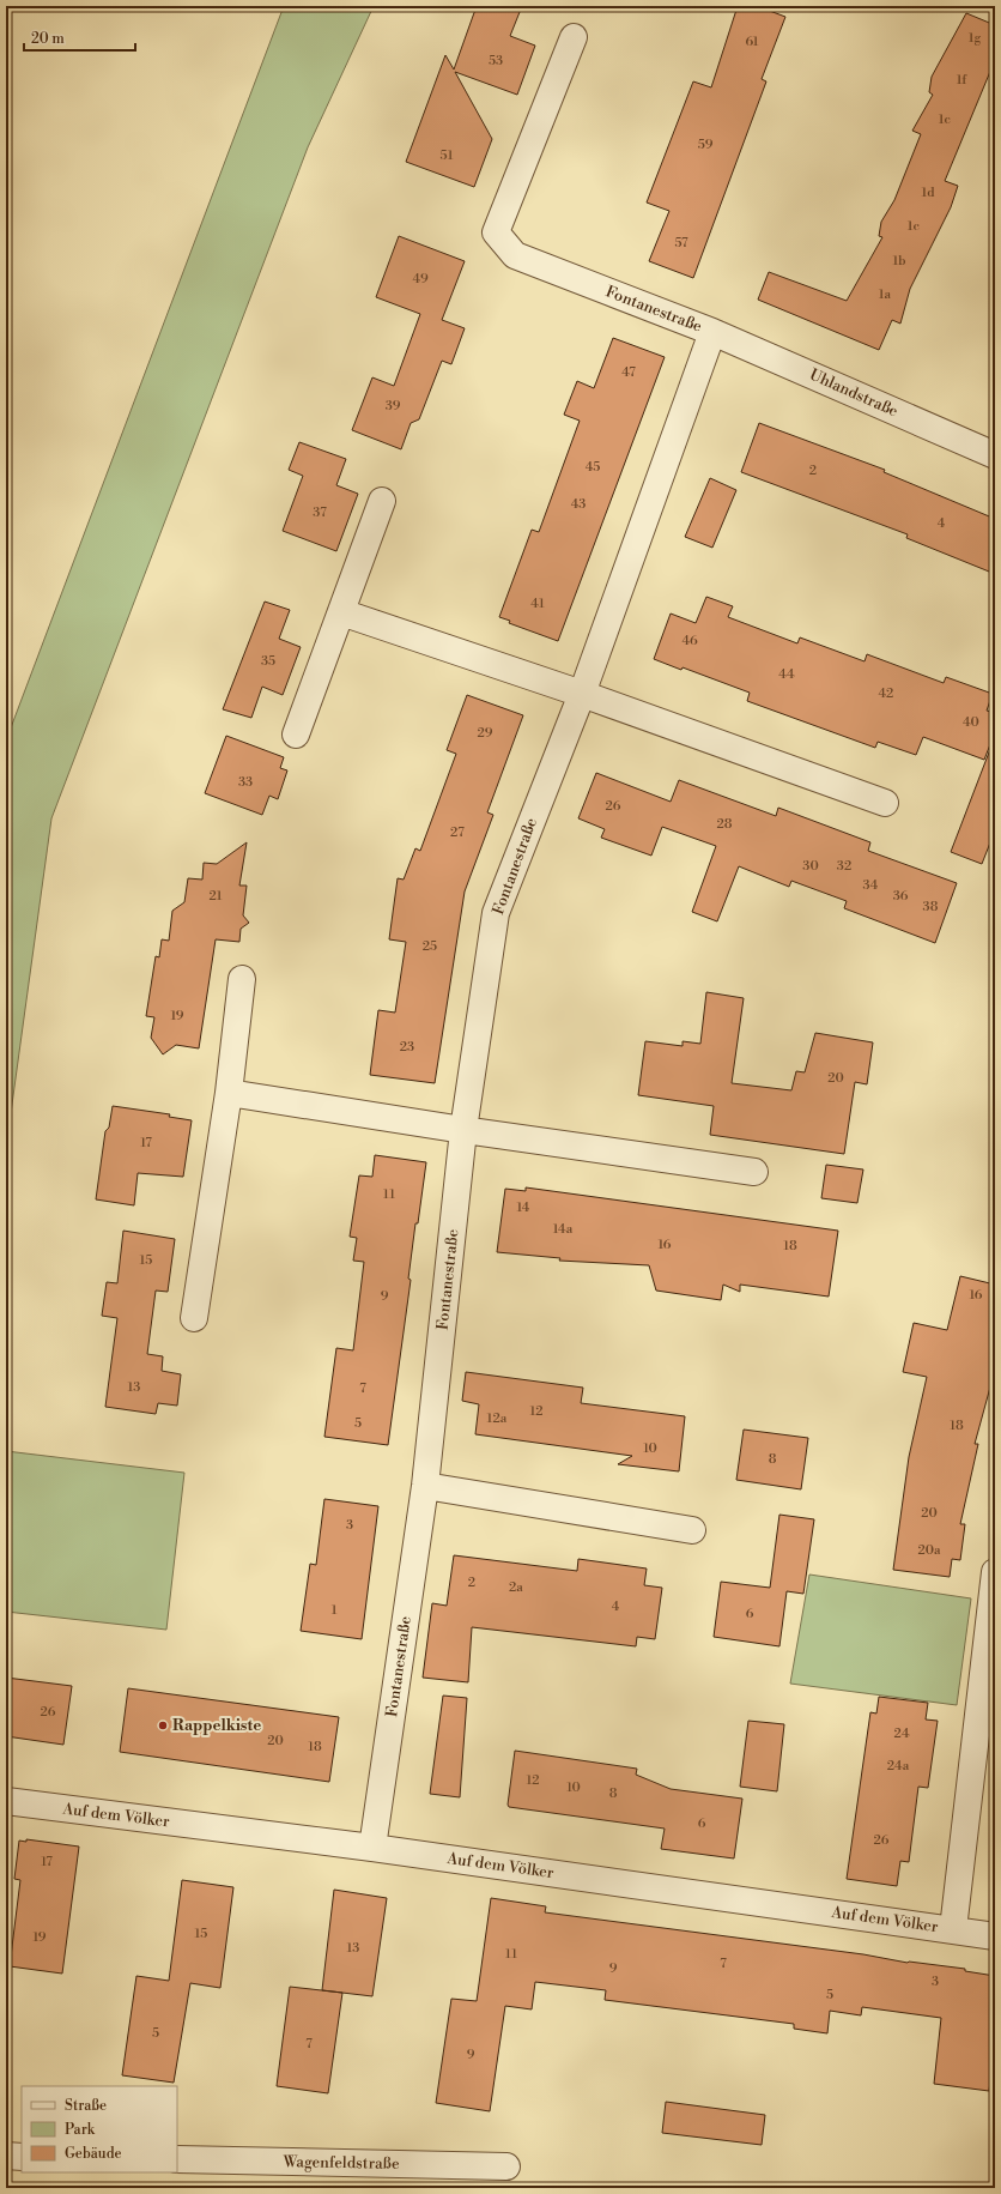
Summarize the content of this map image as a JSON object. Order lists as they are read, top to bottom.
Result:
{
  "streets": {
    "street": [
      "Fontanestraße",
      "Uhlandstraße",
      "Auf dem Völker",
      "Wagenfeldstraße"
    ]
  },
  "crossings": [
    ["Fontanestraße", "Uhlandstraße"],
    ["Fontanestraße", "Auf dem Völker"]
  ],
  "places": ["Rappelkiste"],
  "house_numbers": [
    "1g",
    "61",
    "53",
    "1f",
    "1e",
    "59",
    "51",
    "1d",
    "1c",
    "57",
    "1b",
    "49",
    "1a",
    "47",
    "39",
    "45",
    "2",
    "43",
    "37",
    "4",
    "41",
    "46",
    "35",
    "44",
    "42",
    "40",
    "29",
    "33",
    "26",
    "28",
    "27",
    "30",
    "32",
    "34",
    "21",
    "36",
    "38",
    "25",
    "19",
    "23",
    "20",
    "17",
    "11",
    "14",
    "14a",
    "16",
    "18",
    "15",
    "16",
    "9",
    "13",
    "7",
    "12",
    "12a",
    "5",
    "18",
    "10",
    "8",
    "20",
    "3",
    "20a",
    "2",
    "2a",
    "4",
    "1",
    "6",
    "26",
    "24",
    "20",
    "18",
    "24a",
    "12",
    "10",
    "8",
    "6",
    "26",
    "17",
    "15",
    "19",
    "13",
    "11",
    "7",
    "9",
    "3",
    "5",
    "5",
    "7",
    "9"
  ],
  "legend": ["Straße", "Park", "Gebäude"],
  "scale_bar": "20 m"
}
